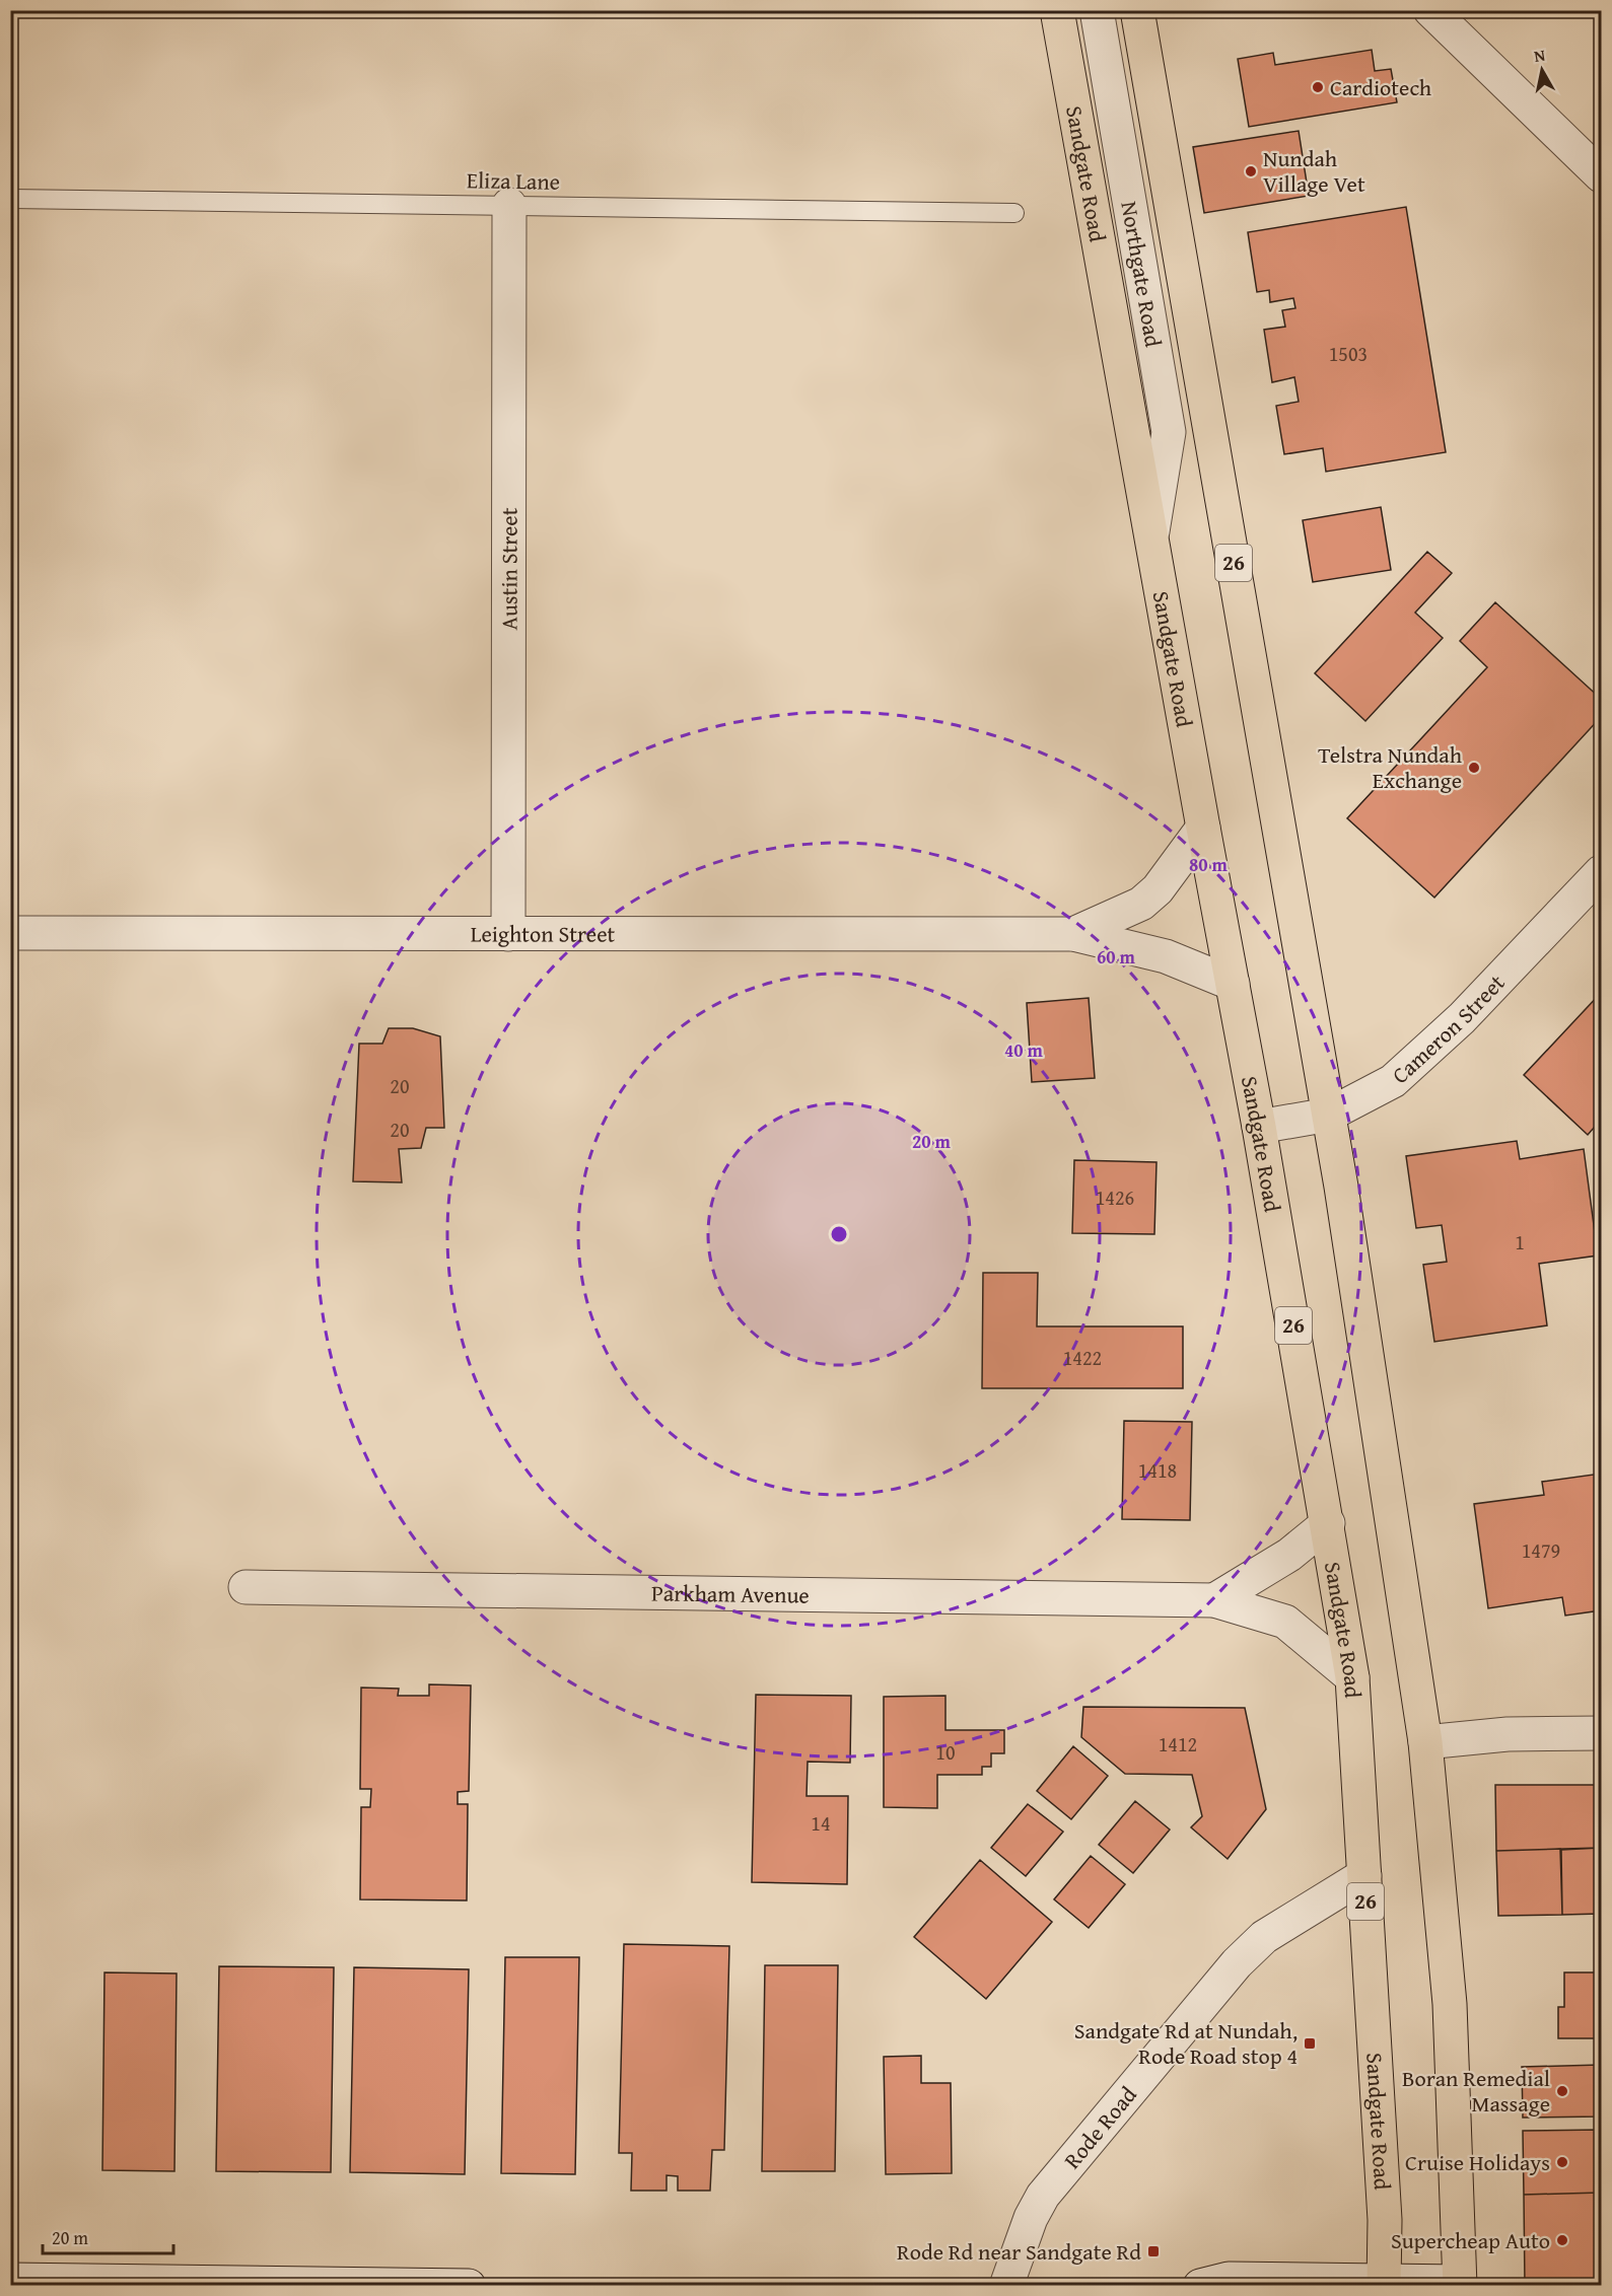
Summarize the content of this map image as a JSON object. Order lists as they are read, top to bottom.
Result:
{
  "streets": {
    "highway": ["Sandgate Road", "26"],
    "street": [
      "Northgate Road",
      "Austin Street",
      "Leighton Street",
      "Cameron Street",
      "Parkham Avenue",
      "Rode Road"
    ],
    "lane": ["Eliza Lane"]
  },
  "crossings": [
    ["Sandgate Road", "Northgate Road"],
    ["Sandgate Road", "Leighton Street"],
    ["Sandgate Road", "Cameron Street"],
    ["Sandgate Road", "Parkham Avenue"],
    ["Sandgate Road", "Rode Road"],
    ["Eliza Lane", "Austin Street"],
    ["26", "Cameron Street"],
    ["Austin Street", "Leighton Street"]
  ],
  "places": {
    "other": [
      "Cardiotech",
      "Nundah Village Vet",
      "Telstra Nundah Exchange",
      "Boran Remedial Massage",
      "Cruise Holidays",
      "Supercheap Auto"
    ],
    "transit": ["Sandgate Rd at Nundah, Rode Road stop 4", "Rode Rd near Sandgate Rd"]
  },
  "house_numbers": [
    "1503",
    "20",
    "20",
    "1426",
    "1",
    "1422",
    "1418",
    "1479",
    "1412",
    "10",
    "14"
  ],
  "scale_bar": "20 m",
  "north": "top",
  "rings": [
    "80 m",
    "60 m",
    "40 m",
    "20 m"
  ]
}
